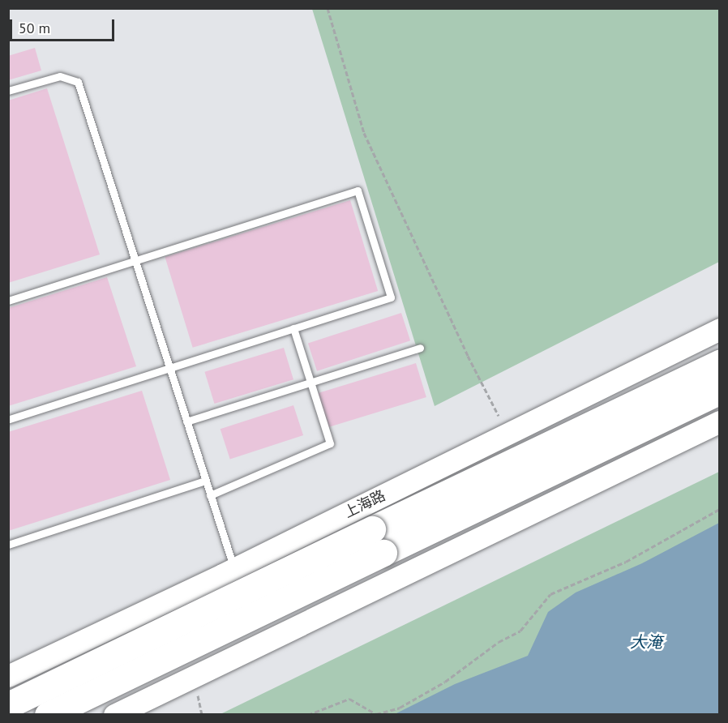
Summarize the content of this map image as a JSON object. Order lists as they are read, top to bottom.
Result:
{
  "streets": {
    "highway": ["上海路"]
  },
  "water": ["大淹"],
  "scale_bar": "50 m"
}
